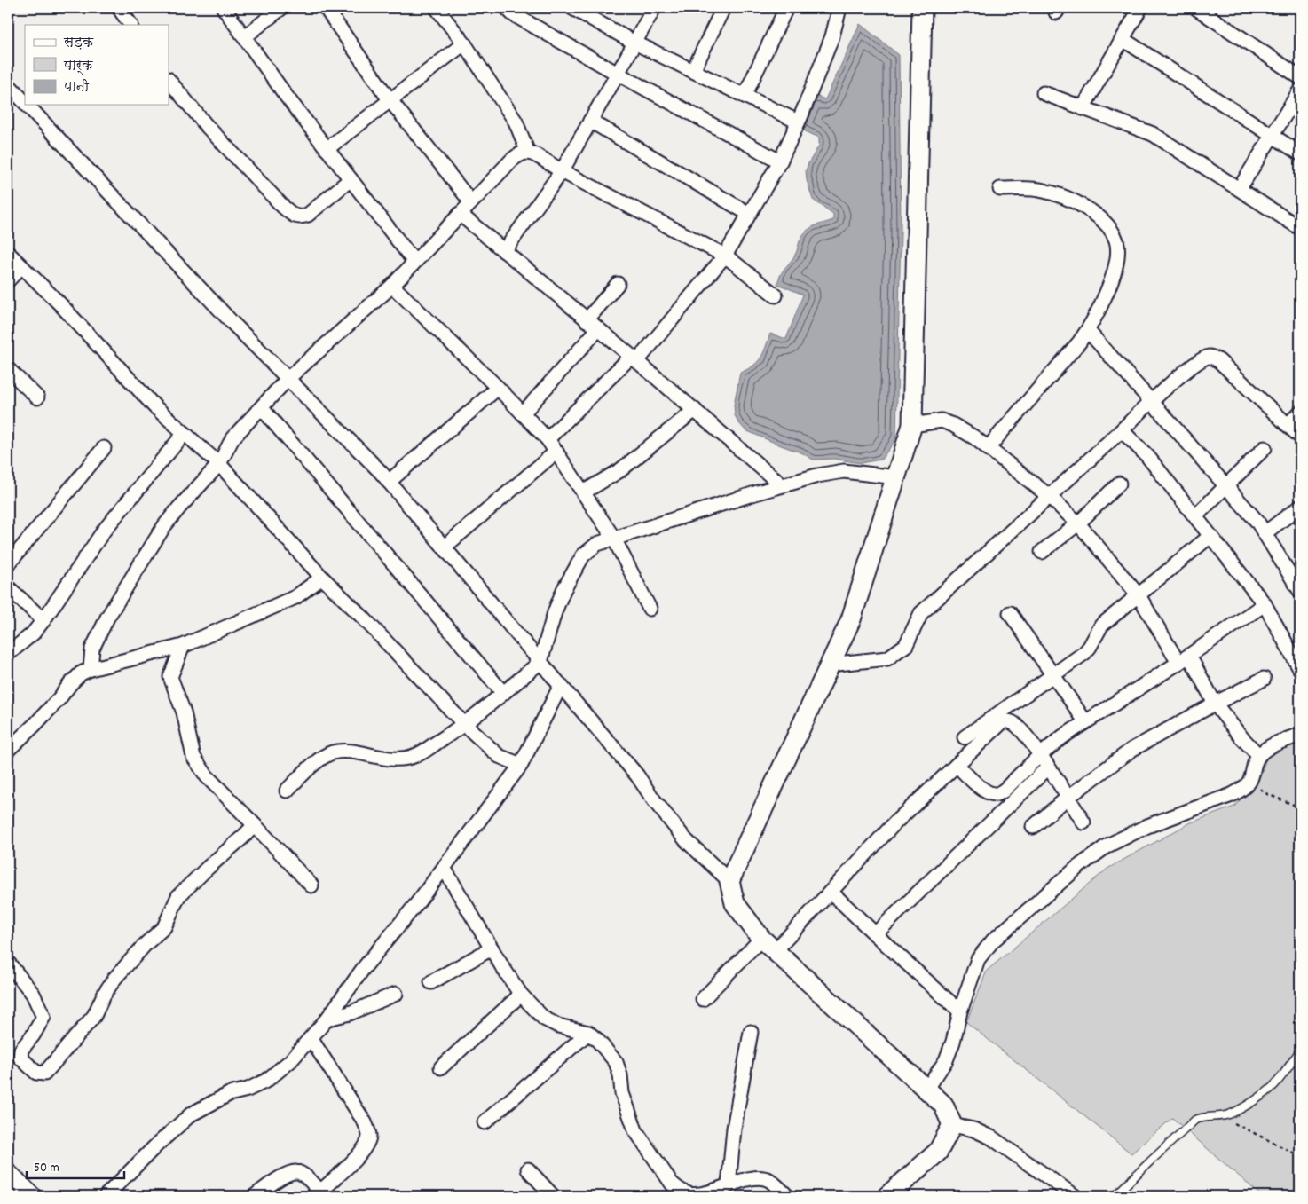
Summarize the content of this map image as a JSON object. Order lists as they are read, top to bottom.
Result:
{
  "legend": ["सड़क", "पार्क", "पानी"],
  "scale_bar": "50 m"
}
